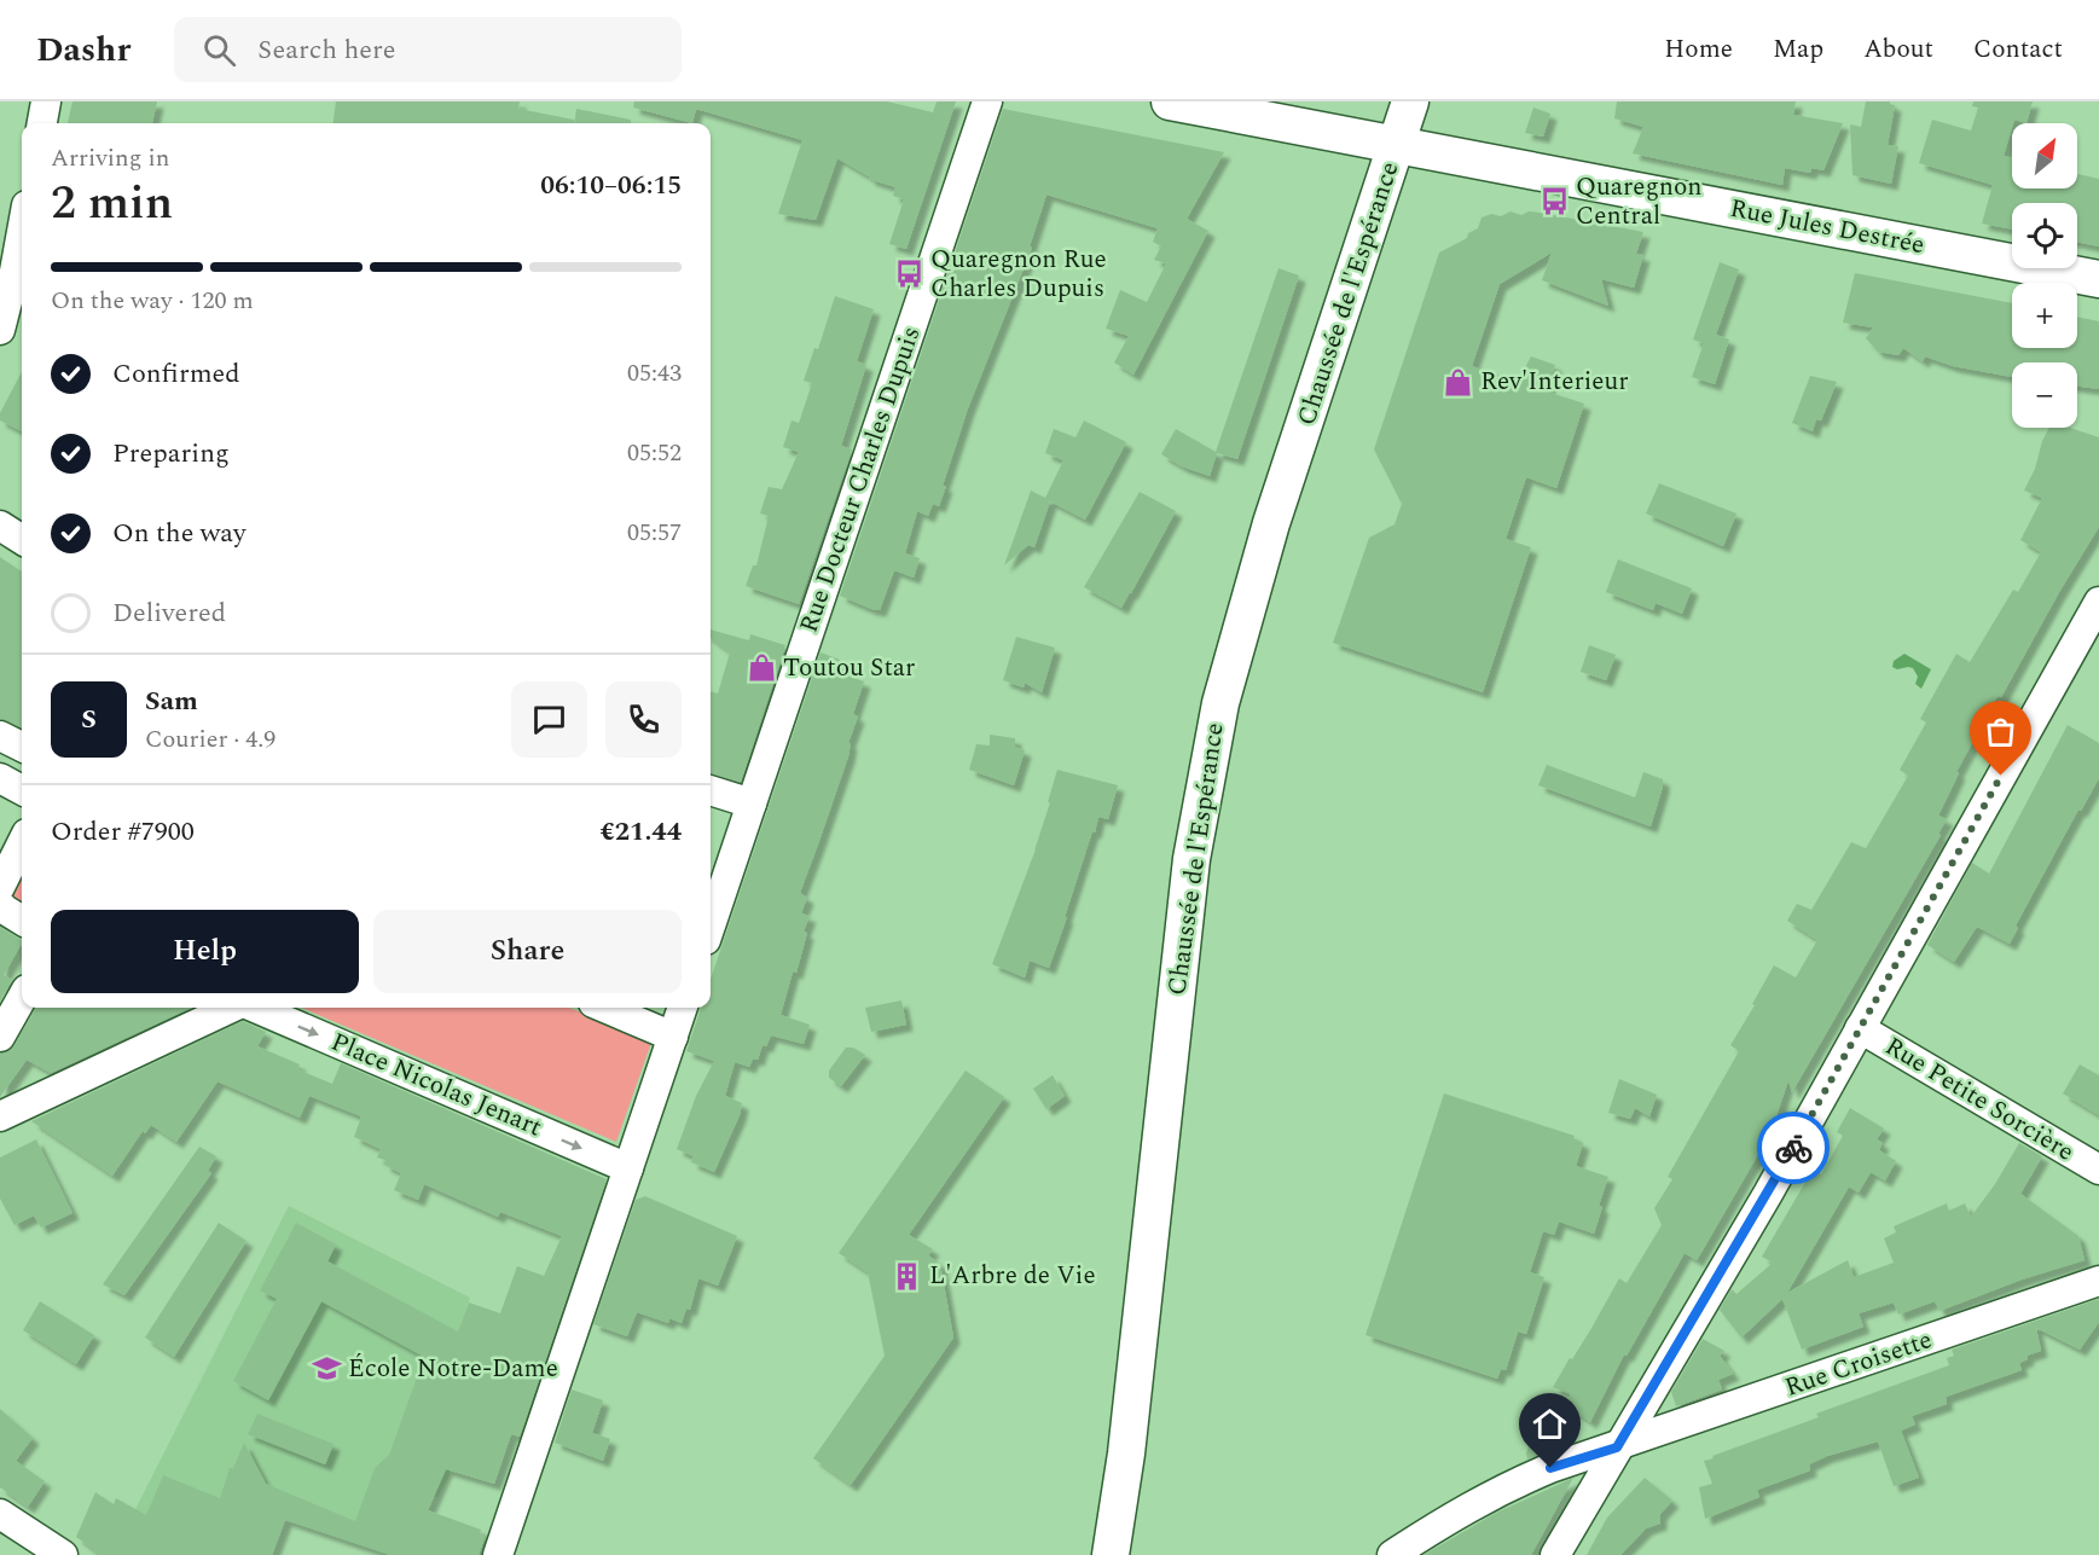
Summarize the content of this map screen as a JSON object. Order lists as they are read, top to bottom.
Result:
{
  "streets": {
    "main road": ["Rue Jules Destrée", "Chaussée de l'Espérance"],
    "street": [
      "Rue Docteur Charles Dupuis",
      "Place Nicolas Jenart",
      "Rue Petite Sorcière",
      "Rue Croisette"
    ]
  },
  "crossings": [
    ["Rue Jules Destrée", "Chaussée de l'Espérance"]
  ],
  "one_way": ["Place Nicolas Jenart"],
  "places": {
    "bus stop": ["Quaregnon Central", "Quaregnon Rue Charles Dupuis"],
    "shop": ["Rev'Interieur", "Toutou Star"],
    "building": ["L'Arbre de Vie"],
    "school or university": ["École Notre-Dame"]
  },
  "north": "top right",
  "page": {
    "header": "Dashr",
    "search": "Search here",
    "nav": [
      "Home",
      "Map",
      "About",
      "Contact"
    ],
    "map_buttons": ["+", "−"],
    "heading": ["2 min", "Arriving in", "06:10–06:15"],
    "panel": [
      "Sam",
      "Courier · 4.9",
      "Order #7900",
      "€21.44"
    ],
    "bar": "On the way · 120 m",
    "list": [
      ["Confirmed", "05:43"],
      ["Preparing", "05:52"],
      ["On the way", "05:57"],
      "Delivered"
    ],
    "round": "S",
    "buttons": ["Help", "Share"]
  }
}
